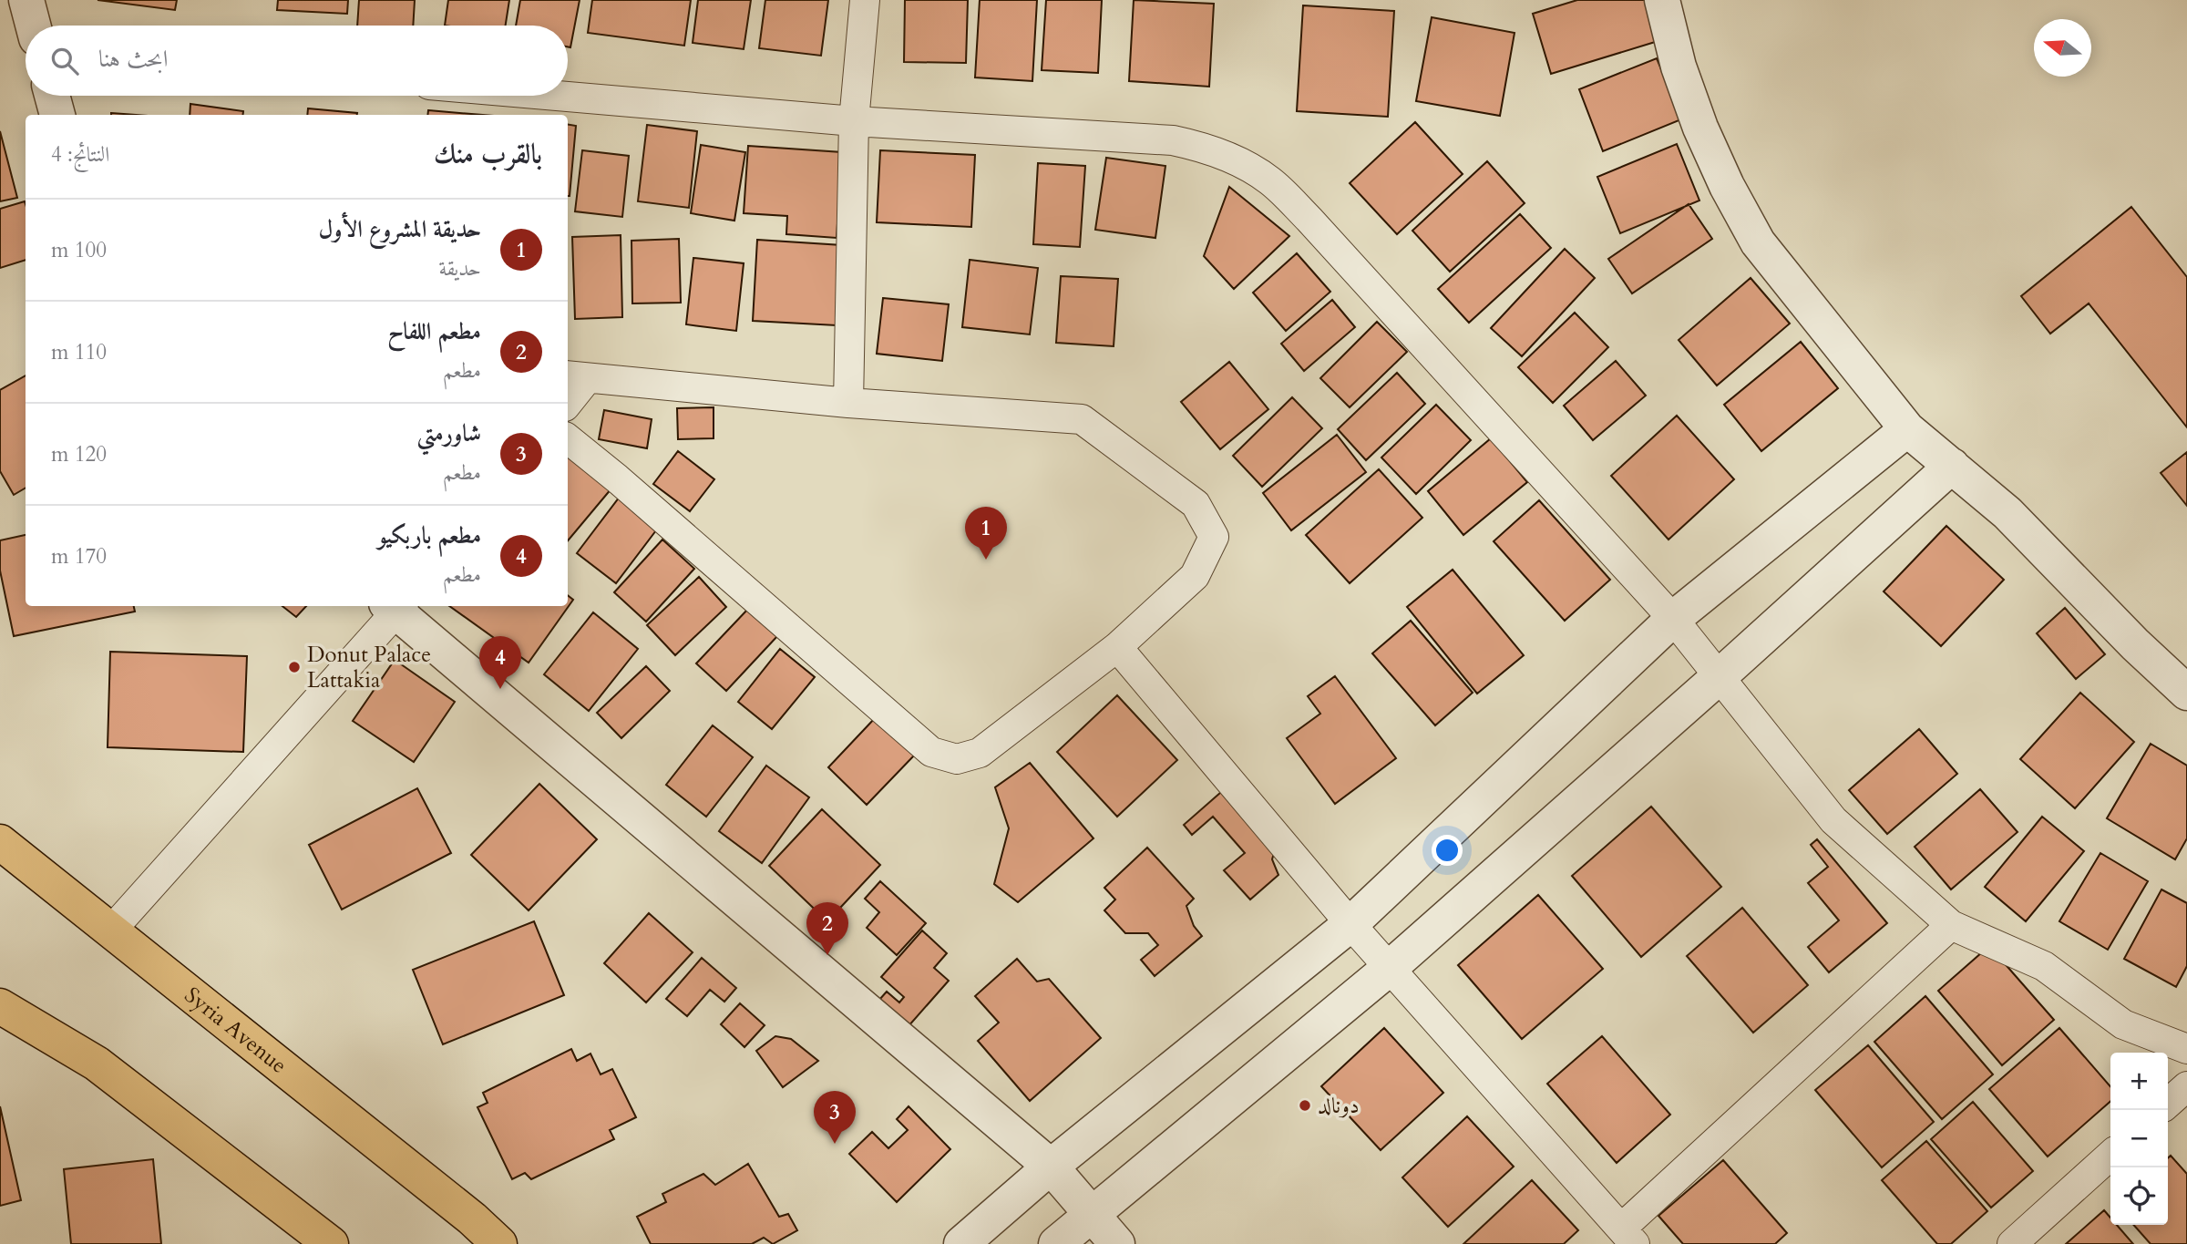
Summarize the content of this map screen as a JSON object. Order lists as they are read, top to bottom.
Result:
{
  "streets": {
    "main road": ["Syria Avenue"]
  },
  "places": ["Donut Palace Lattakia", "دونالد"],
  "north": "left",
  "page": {
    "search": "ابحث هنا",
    "heading": ["بالقرب منك", "النتائج: 4"],
    "list": [
      {
        "mark": "1",
        "name": "حديقة المشروع الأول",
        "note": "حديقة",
        "value": "100 m"
      },
      {
        "mark": "2",
        "name": "مطعم اللفاح",
        "note": "مطعم",
        "value": "110 m"
      },
      {
        "mark": "3",
        "name": "شاورمتي",
        "note": "مطعم",
        "value": "120 m"
      },
      {
        "mark": "4",
        "name": "مطعم باربكيو",
        "note": "مطعم",
        "value": "170 m"
      }
    ],
    "pins": [
      "1",
      "4",
      "2",
      "3"
    ],
    "map_buttons": ["+", "−"]
  }
}
